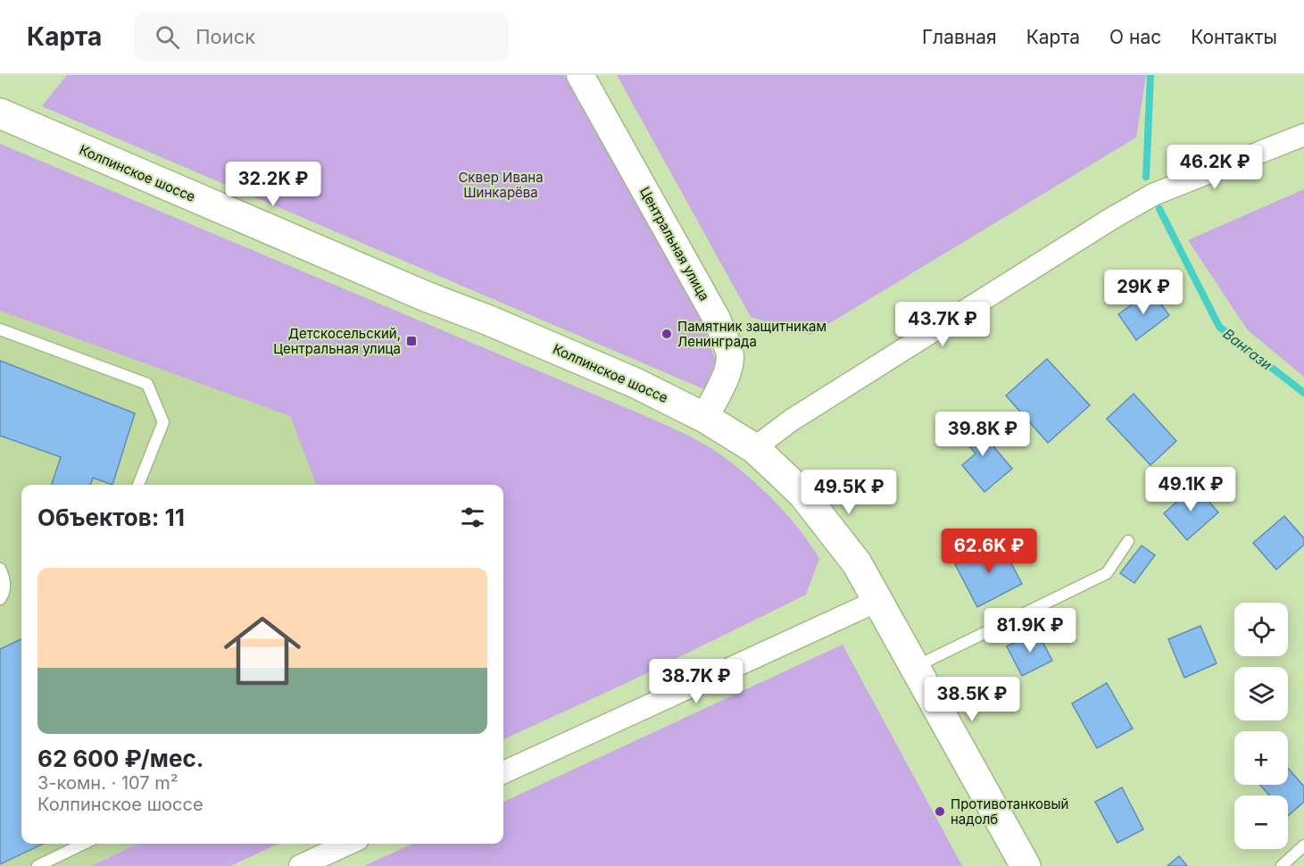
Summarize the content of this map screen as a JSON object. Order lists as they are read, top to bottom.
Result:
{
  "streets": {
    "main road": ["Колпинское шоссе"],
    "street": ["Центральная улица"]
  },
  "crossings": [
    ["Колпинское шоссе", "Центральная улица"]
  ],
  "water": ["Вангази"],
  "parks": ["Сквер Ивана Шинкарёва"],
  "places": {
    "other": ["Памятник защитникам Ленинграда", "Противотанковый надолб"],
    "transit": ["Детскосельский, Центральная улица"]
  },
  "page": {
    "header": "Карта",
    "search": "Поиск",
    "nav": [
      "Главная",
      "Карта",
      "О нас",
      "Контакты"
    ],
    "price": [
      "46.2K ₽",
      "32.2K ₽",
      "29K ₽",
      "43.7K ₽",
      "39.8K ₽",
      "49.1K ₽",
      "49.5K ₽",
      "62.6K ₽",
      "81.9K ₽",
      "38.7K ₽",
      "38.5K ₽"
    ],
    "heading": "Объектов: 11",
    "list": [
      {
        "name": "62 600 ₽/мес.",
        "note": "3-комн. · 107 m² · Колпинское шоссе"
      }
    ],
    "map_buttons": ["+", "−"]
  }
}
